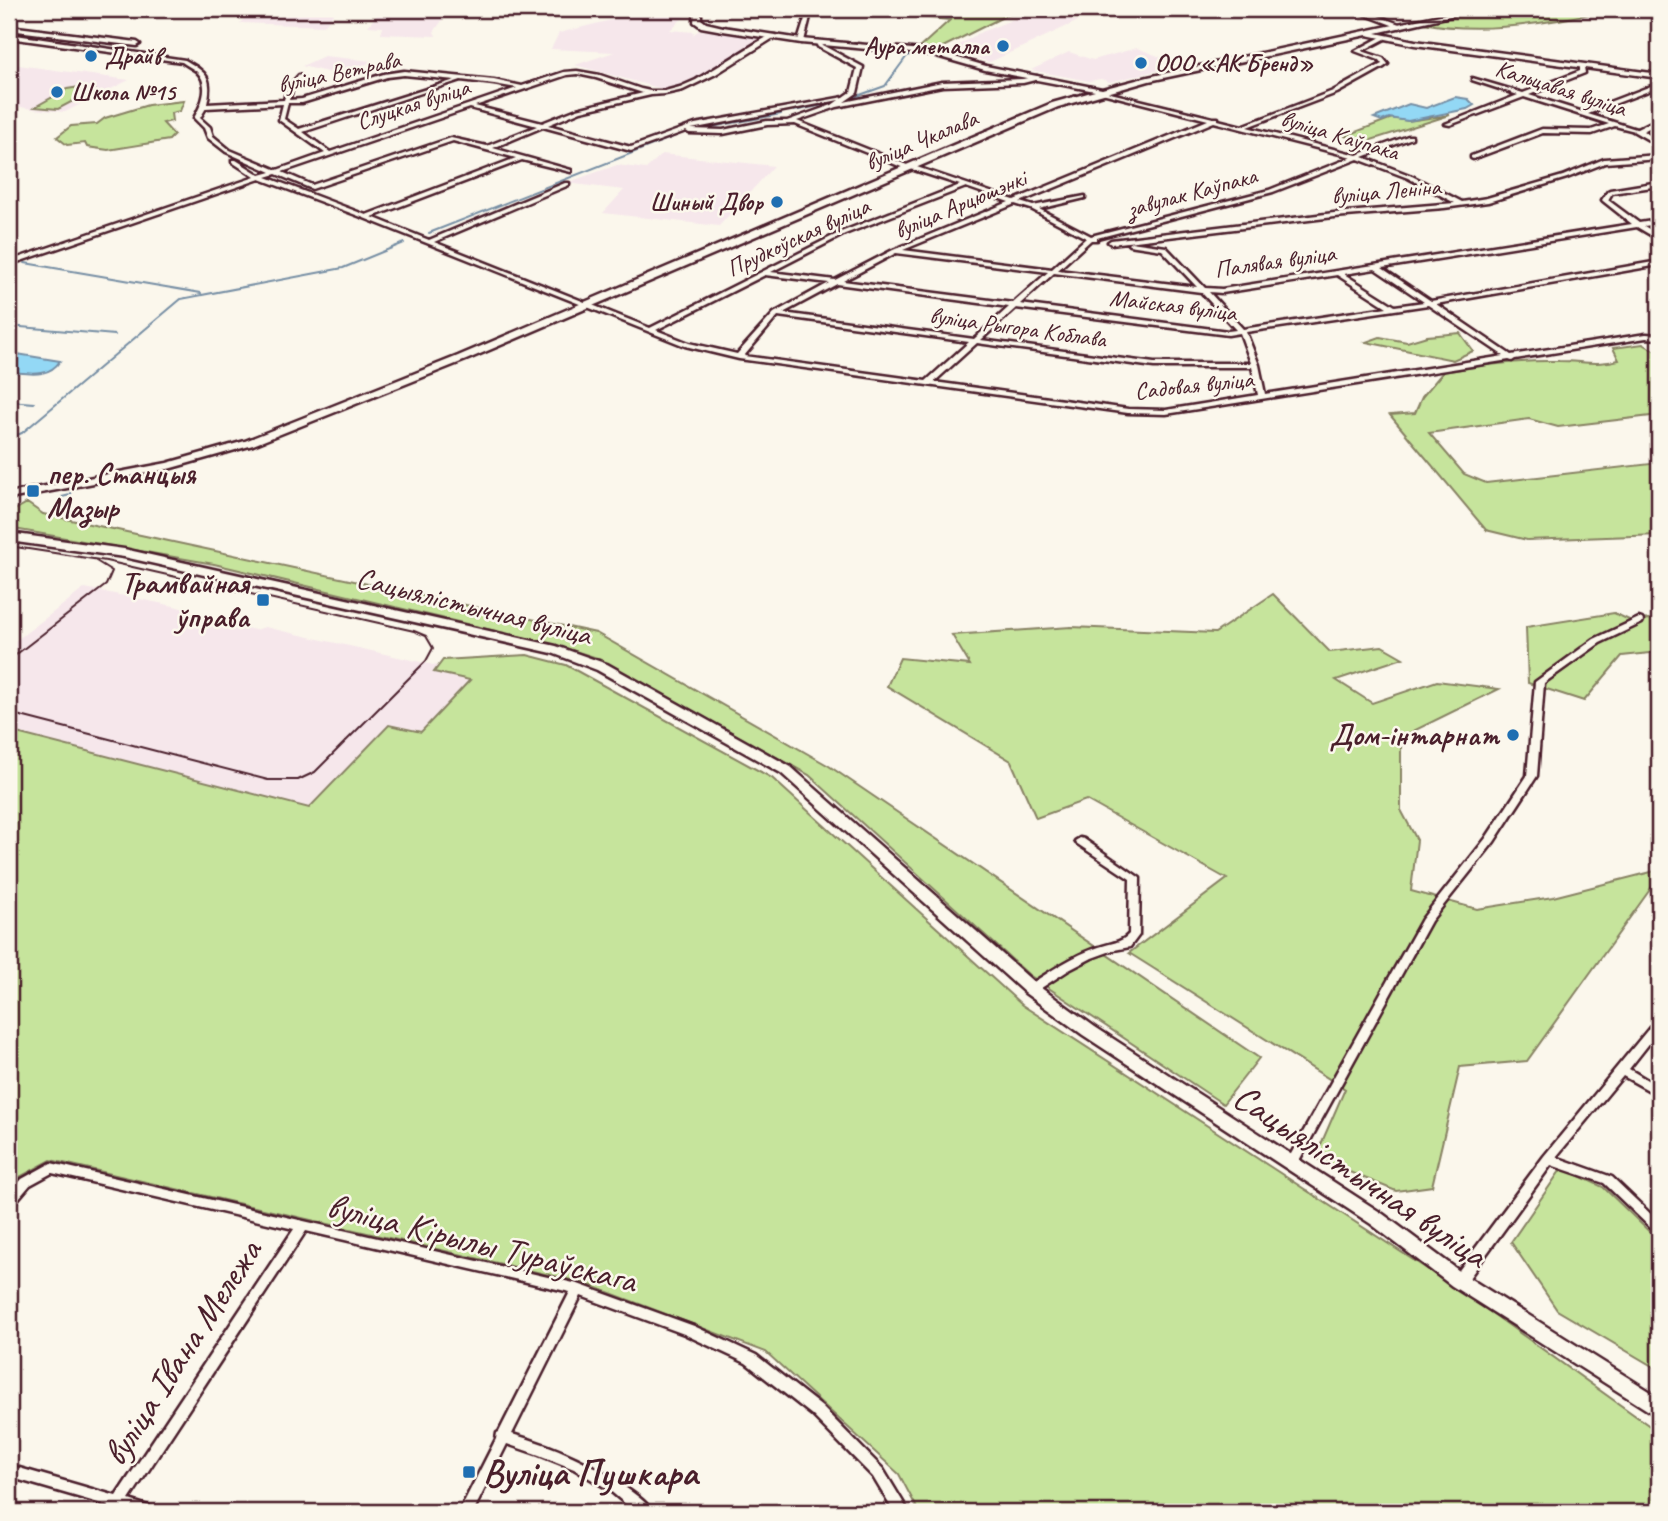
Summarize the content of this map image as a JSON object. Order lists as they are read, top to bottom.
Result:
{
  "streets": {
    "main road": ["вуліца Чкалава", "Сацыялістычная вуліца"],
    "street": [
      "вуліца Ветрава",
      "Кальцавая вуліца",
      "Слуцкая вуліца",
      "вуліца Каўпака",
      "вуліца Леніна",
      "завулак Каўпака",
      "вуліца Арцюшэнкі",
      "Прудкоўская вуліца",
      "Палявая вуліца",
      "Майская вуліца",
      "вуліца Рыгора Коблава",
      "Садовая вуліца",
      "вуліца Кірылы Тураўскага",
      "вуліца Івана Мележа"
    ]
  },
  "crossings": [
    ["вуліца Ветрава", "Слуцкая вуліца"],
    ["Слуцкая вуліца", "Садовая вуліца"],
    ["вуліца Каўпака", "вуліца Чкалава"],
    ["вуліца Каўпака", "вуліца Леніна"],
    ["вуліца Каўпака", "завулак Каўпака"],
    ["вуліца Каўпака", "вуліца Арцюшэнкі"],
    ["вуліца Чкалава", "Садовая вуліца"],
    ["вуліца Арцюшэнкі", "Палявая вуліца"],
    ["вуліца Арцюшэнкі", "Майская вуліца"],
    ["вуліца Арцюшэнкі", "вуліца Рыгора Коблава"],
    ["вуліца Арцюшэнкі", "Садовая вуліца"],
    ["Прудкоўская вуліца", "Майская вуліца"],
    ["Прудкоўская вуліца", "Садовая вуліца"],
    ["вуліца Кірылы Тураўскага", "вуліца Івана Мележа"]
  ],
  "places": {
    "other": [
      "Аура металла",
      "Драйв",
      "ООО «АК Бренд»",
      "Школа №15",
      "Шиный Двор",
      "Дом-інтарнат"
    ],
    "transit": ["пер. Станцыя Мазыр", "Трамвайная ўправа", "Вуліца Пушкара"]
  }
}
